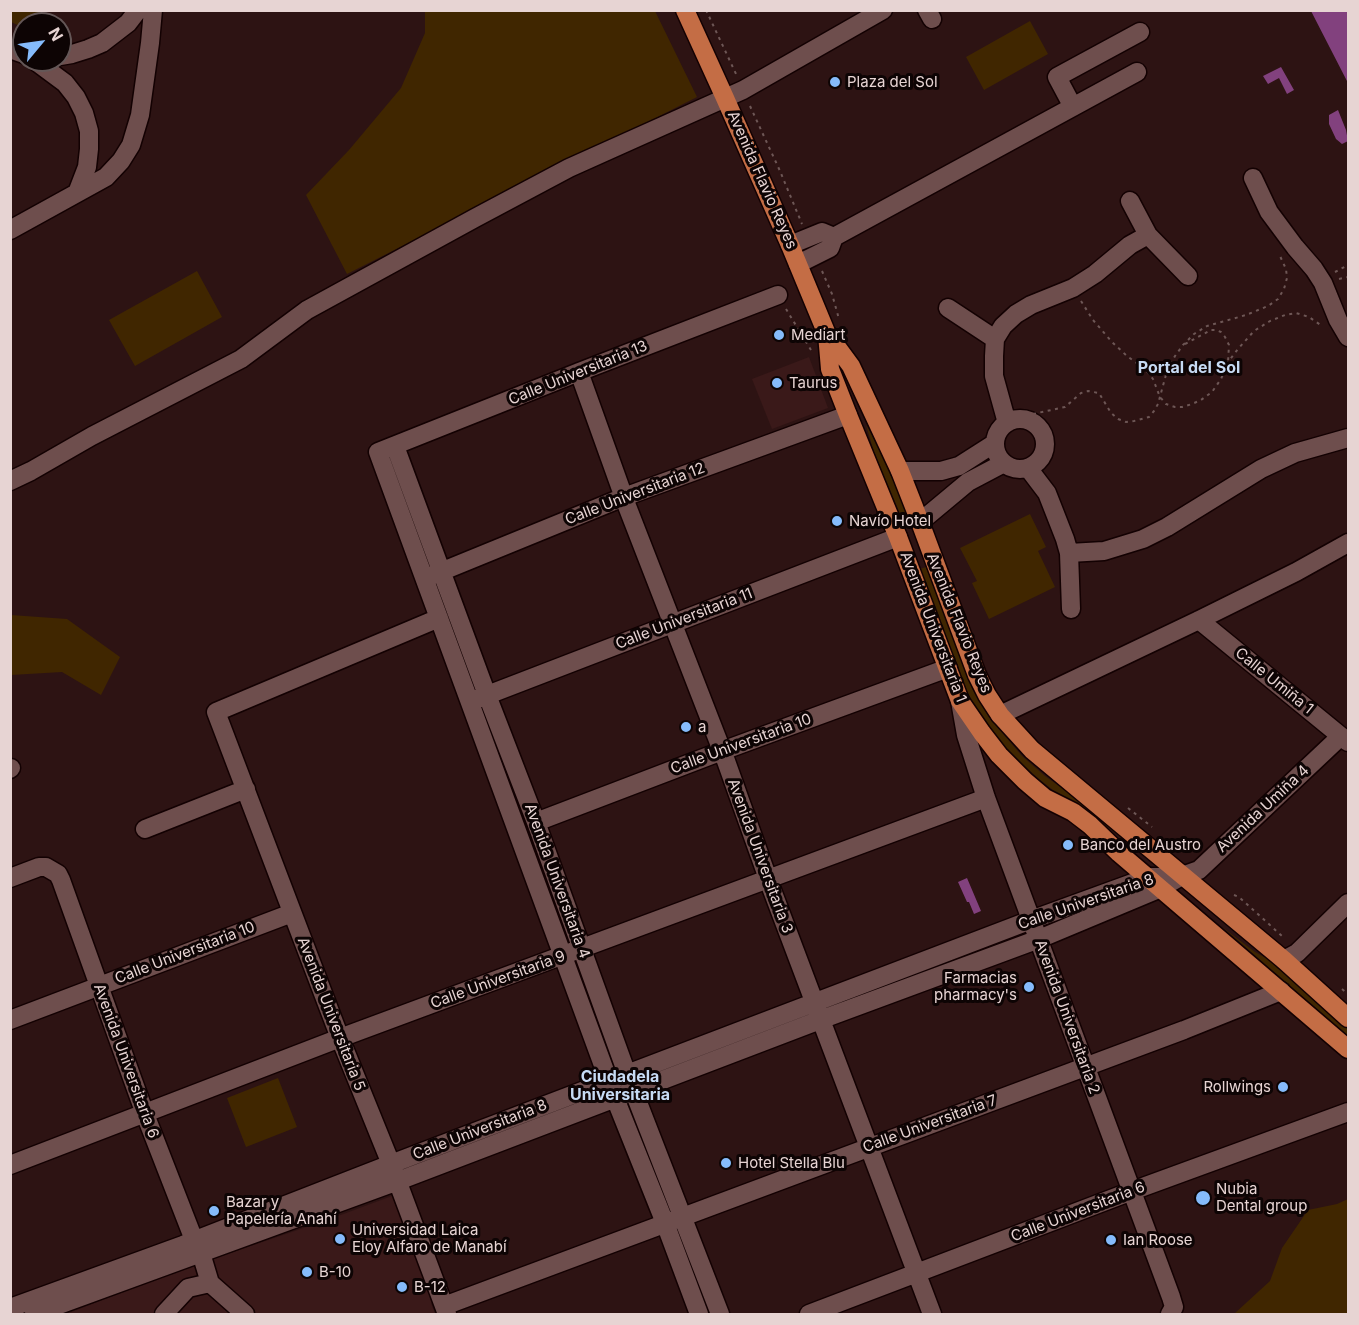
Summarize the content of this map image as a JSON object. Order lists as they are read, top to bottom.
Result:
{
  "streets": {
    "main road": ["Avenida Flavio Reyes", "Avenida Universitaria 1"],
    "street": [
      "Calle Universitaria 13",
      "Calle Universitaria 12",
      "Calle Universitaria 11",
      "Calle Umiña 1",
      "Calle Universitaria 10",
      "Avenida Umiña 4",
      "Avenida Universitaria 3",
      "Avenida Universitaria 4",
      "Calle Universitaria 8",
      "Calle Universitaria 9",
      "Avenida Universitaria 5",
      "Avenida Universitaria 2",
      "Avenida Universitaria 6",
      "Calle Universitaria 7",
      "Calle Universitaria 6"
    ]
  },
  "crossings": [
    ["Avenida Flavio Reyes", "Avenida Universitaria 1"],
    ["Avenida Flavio Reyes", "Avenida Umiña 4"],
    ["Avenida Flavio Reyes", "Calle Universitaria 8"],
    ["Calle Universitaria 13", "Avenida Universitaria 3"],
    ["Calle Universitaria 13", "Avenida Universitaria 4"],
    ["Calle Universitaria 12", "Avenida Universitaria 1"],
    ["Calle Universitaria 12", "Avenida Universitaria 3"],
    ["Calle Universitaria 12", "Avenida Universitaria 4"],
    ["Calle Universitaria 11", "Avenida Universitaria 1"],
    ["Calle Universitaria 11", "Avenida Universitaria 3"],
    ["Calle Universitaria 11", "Avenida Universitaria 4"],
    ["Avenida Universitaria 1", "Calle Universitaria 10"],
    ["Avenida Universitaria 1", "Calle Universitaria 8"],
    ["Avenida Universitaria 1", "Avenida Universitaria 2"],
    ["Avenida Universitaria 1", "Calle Universitaria 7"],
    ["Calle Umiña 1", "Avenida Umiña 4"],
    ["Calle Universitaria 10", "Avenida Universitaria 3"],
    ["Calle Universitaria 10", "Avenida Universitaria 4"],
    ["Calle Universitaria 10", "Avenida Universitaria 5"],
    ["Calle Universitaria 10", "Avenida Universitaria 6"],
    ["Avenida Umiña 4", "Calle Universitaria 8"],
    ["Avenida Universitaria 3", "Calle Universitaria 8"],
    ["Avenida Universitaria 3", "Calle Universitaria 9"],
    ["Avenida Universitaria 3", "Calle Universitaria 7"],
    ["Avenida Universitaria 3", "Calle Universitaria 6"],
    ["Avenida Universitaria 4", "Calle Universitaria 8"],
    ["Avenida Universitaria 4", "Calle Universitaria 9"],
    ["Avenida Universitaria 4", "Avenida Universitaria 5"],
    ["Avenida Universitaria 4", "Calle Universitaria 7"],
    ["Calle Universitaria 8", "Avenida Universitaria 5"],
    ["Calle Universitaria 8", "Avenida Universitaria 2"],
    ["Calle Universitaria 8", "Avenida Universitaria 6"],
    ["Calle Universitaria 9", "Avenida Universitaria 5"],
    ["Calle Universitaria 9", "Avenida Universitaria 2"],
    ["Calle Universitaria 9", "Avenida Universitaria 6"],
    ["Avenida Universitaria 5", "Calle Universitaria 7"],
    ["Avenida Universitaria 2", "Calle Universitaria 7"],
    ["Avenida Universitaria 2", "Calle Universitaria 6"]
  ],
  "districts": ["Portal del Sol", "Ciudadela Universitaria"],
  "places": [
    "Plaza del Sol",
    "Mediart",
    "Taurus",
    "Navío Hotel",
    "a",
    "Banco del Austro",
    "Farmacias pharmacy's",
    "Rollwings",
    "Hotel Stella Blu",
    "Nubia Dental group",
    "Bazar y Papelería Anahí",
    "Universidad Laica Eloy Alfaro de Manabí",
    "Ian Roose",
    "B-10",
    "B-12"
  ],
  "north": "top right"
}
